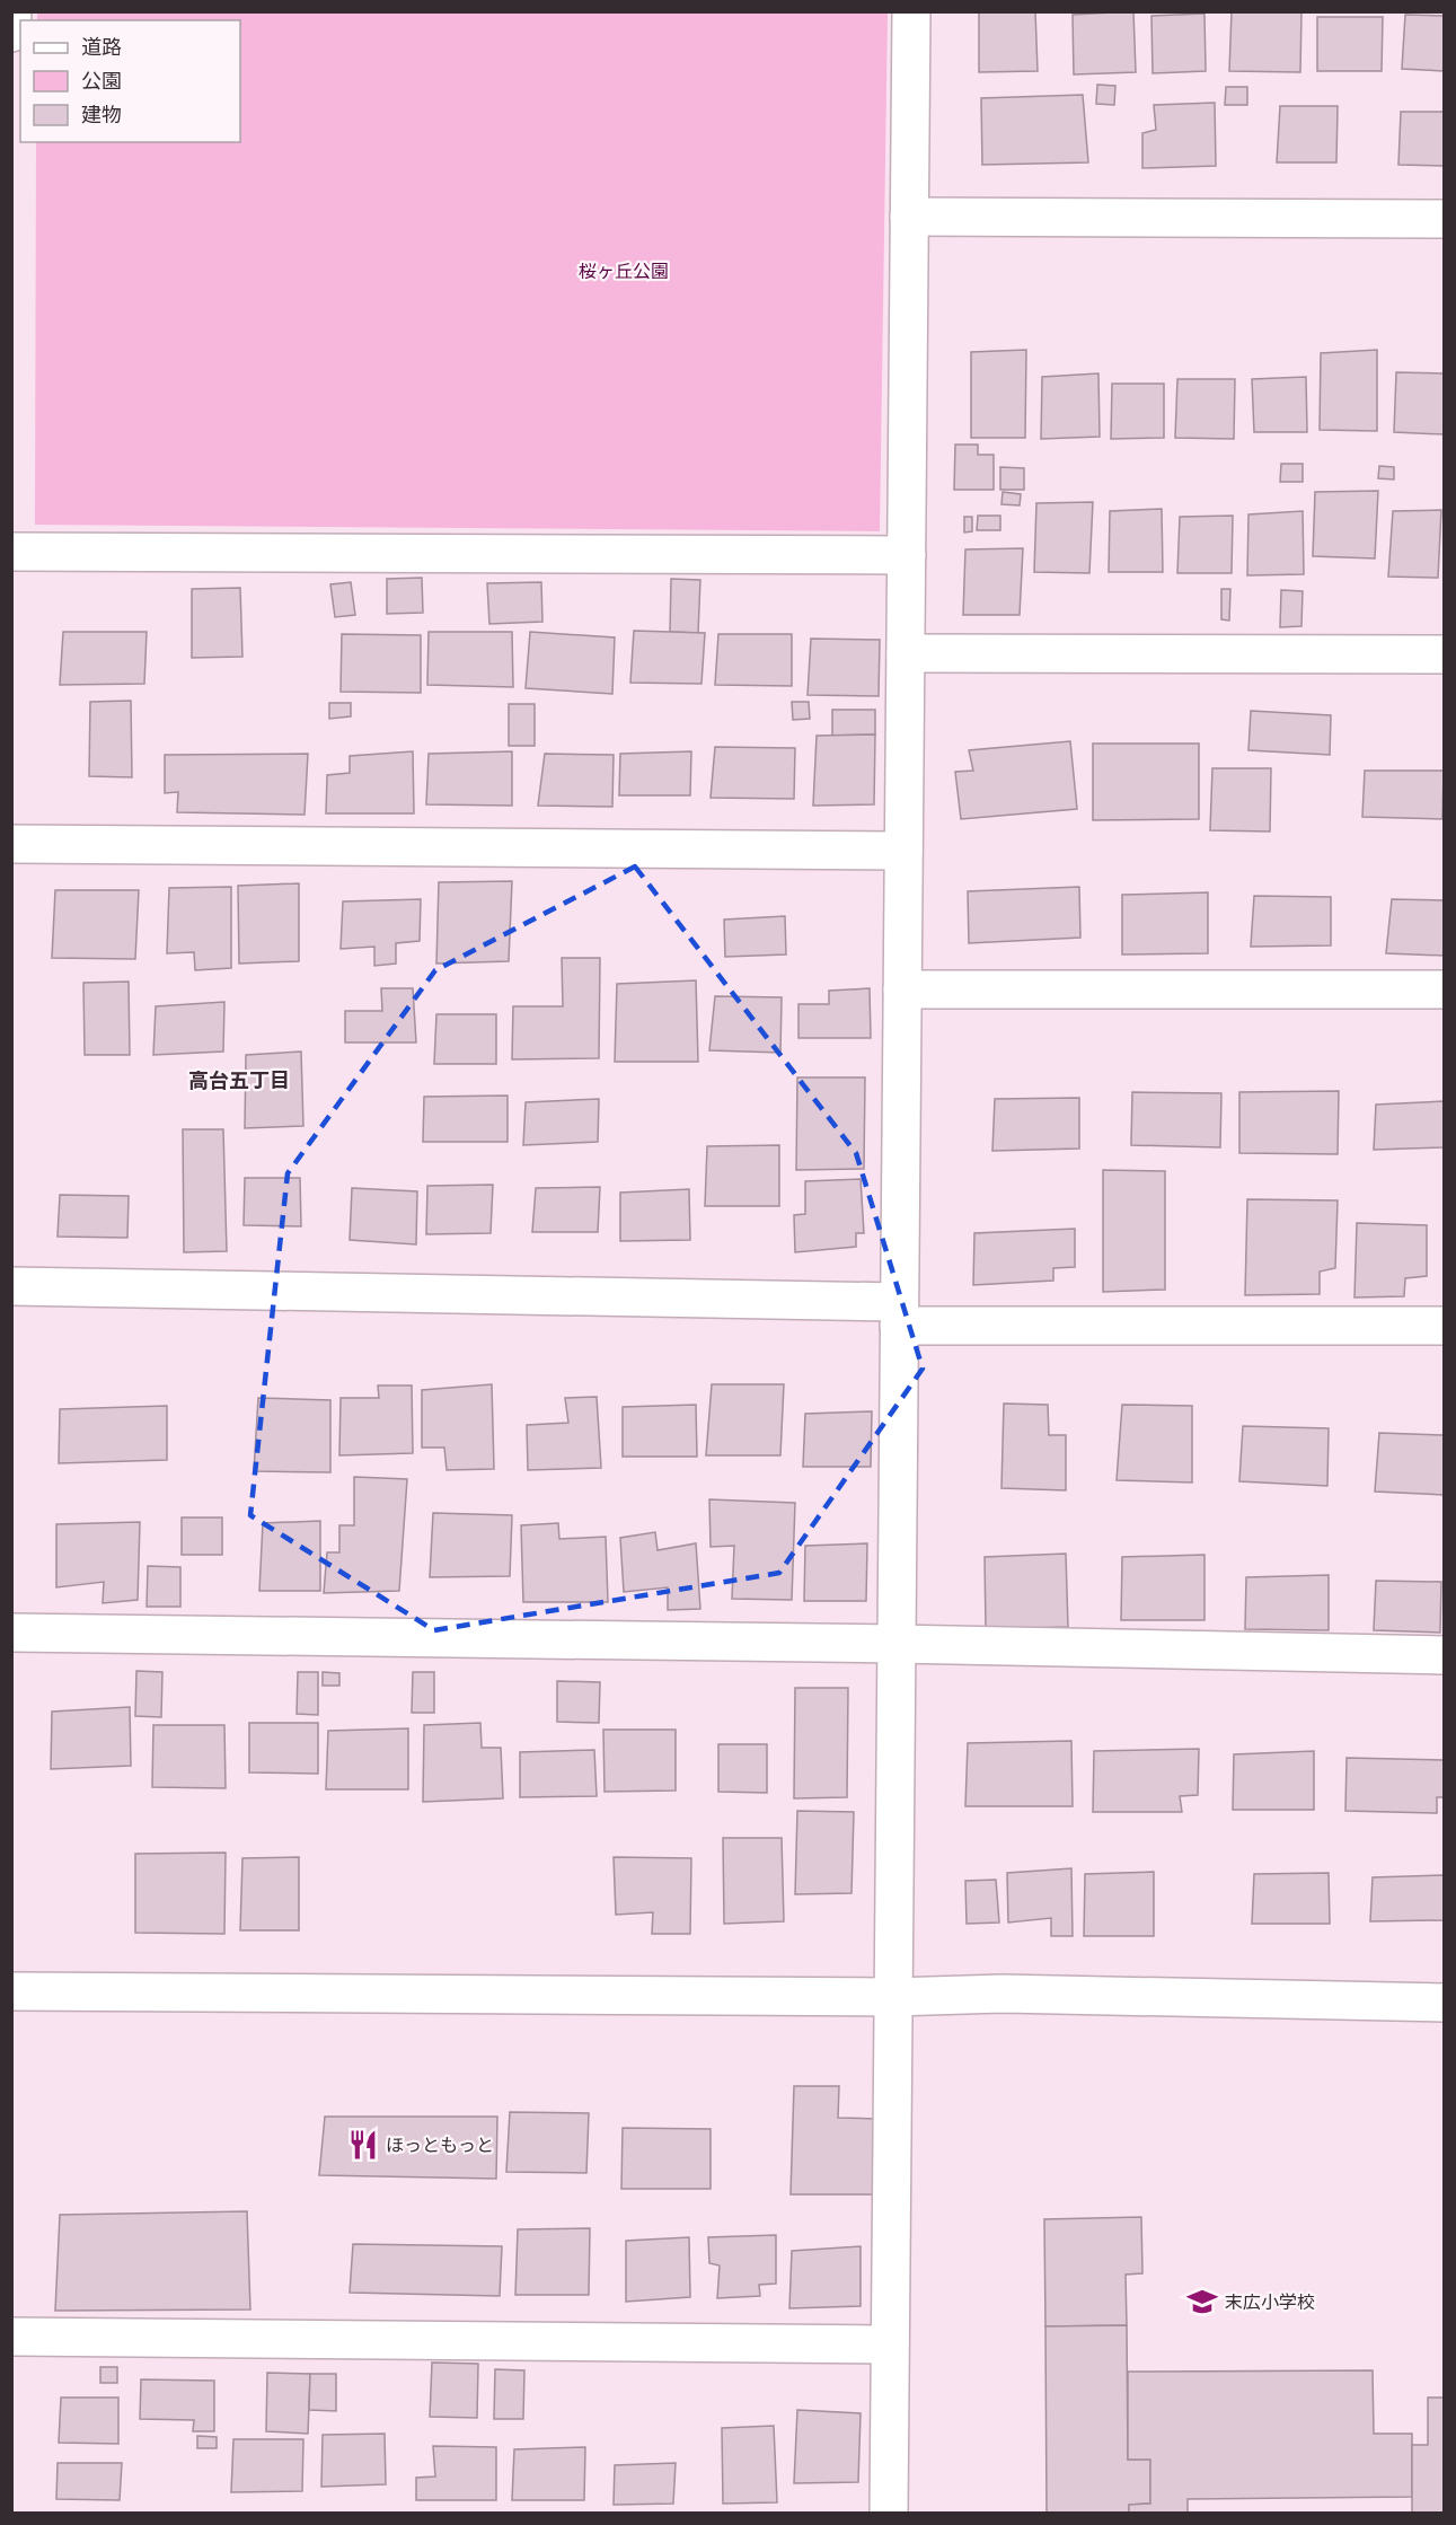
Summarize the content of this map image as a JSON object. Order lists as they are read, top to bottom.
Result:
{
  "districts": ["高台五丁目"],
  "parks": ["桜ヶ丘公園"],
  "places": {
    "restaurant": ["ほっともっと"],
    "school or university": ["末広小学校"]
  },
  "legend": ["道路", "公園", "建物"]
}
